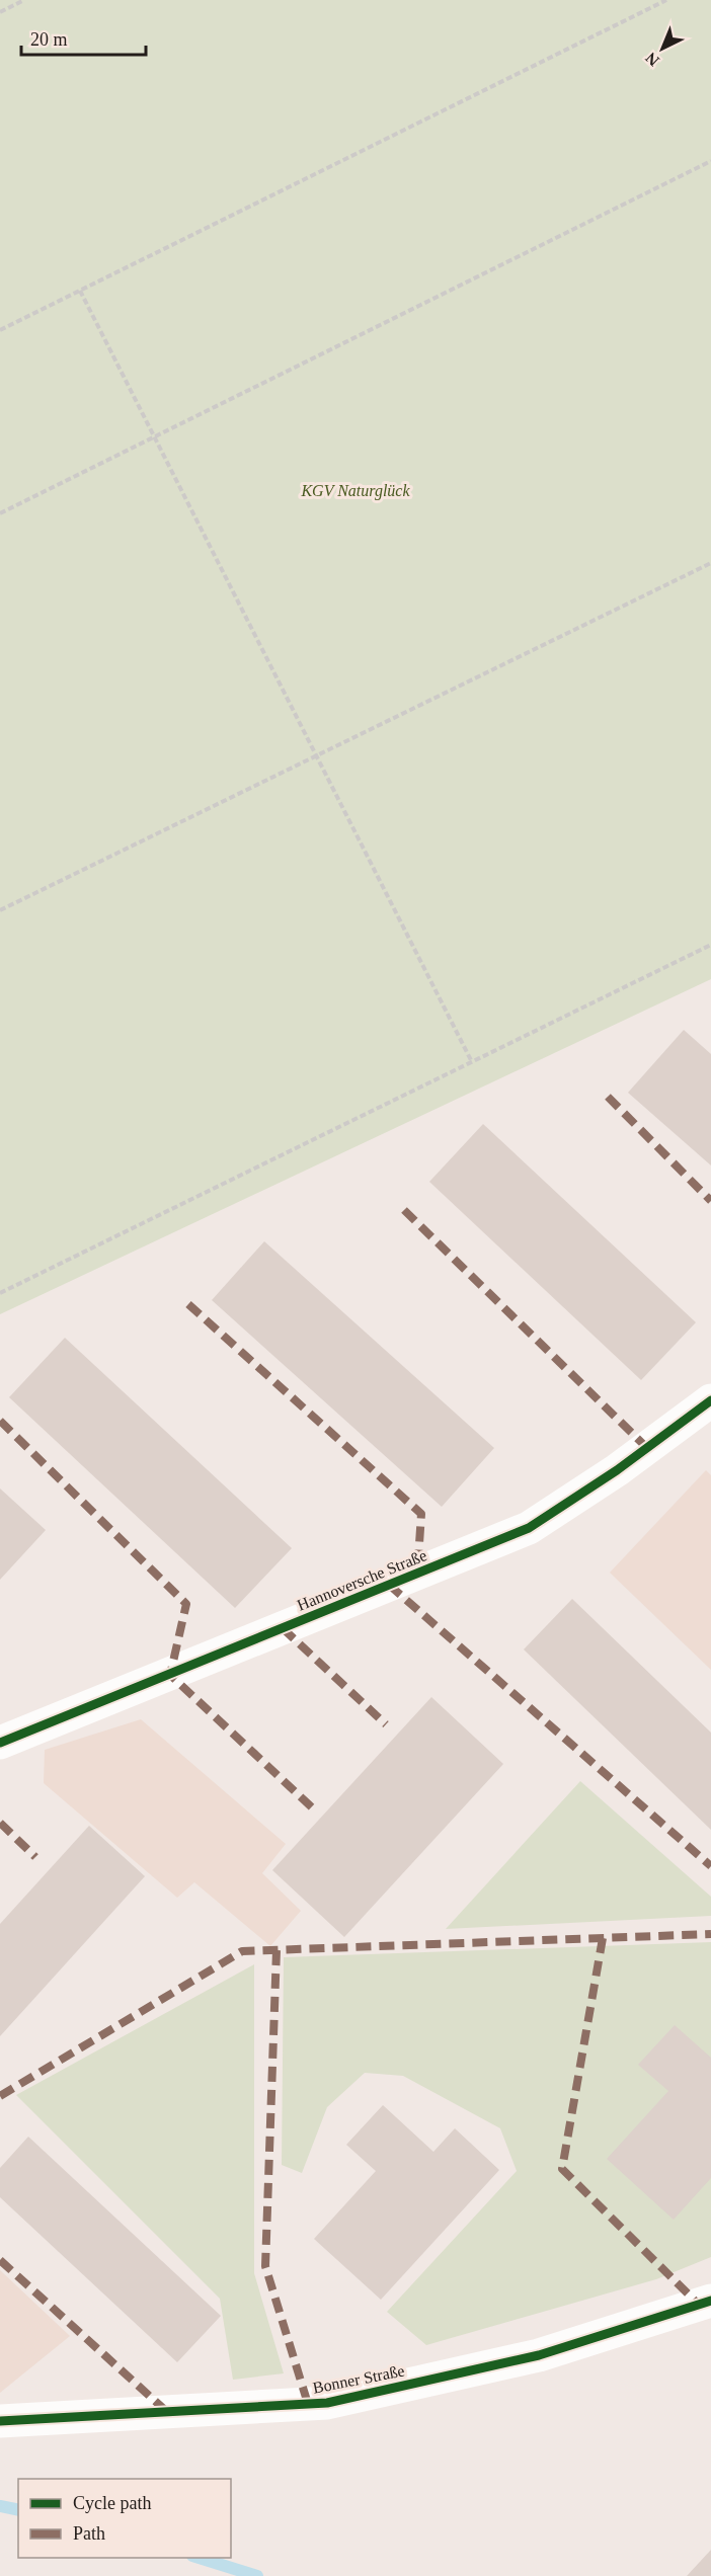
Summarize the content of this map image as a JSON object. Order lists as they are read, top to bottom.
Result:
{
  "streets": {
    "street": ["Hannoversche Straße", "Bonner Straße"]
  },
  "parks": ["KGV Naturglück"],
  "legend": ["Cycle path", "Path"],
  "scale_bar": "20 m",
  "north": "bottom left"
}
